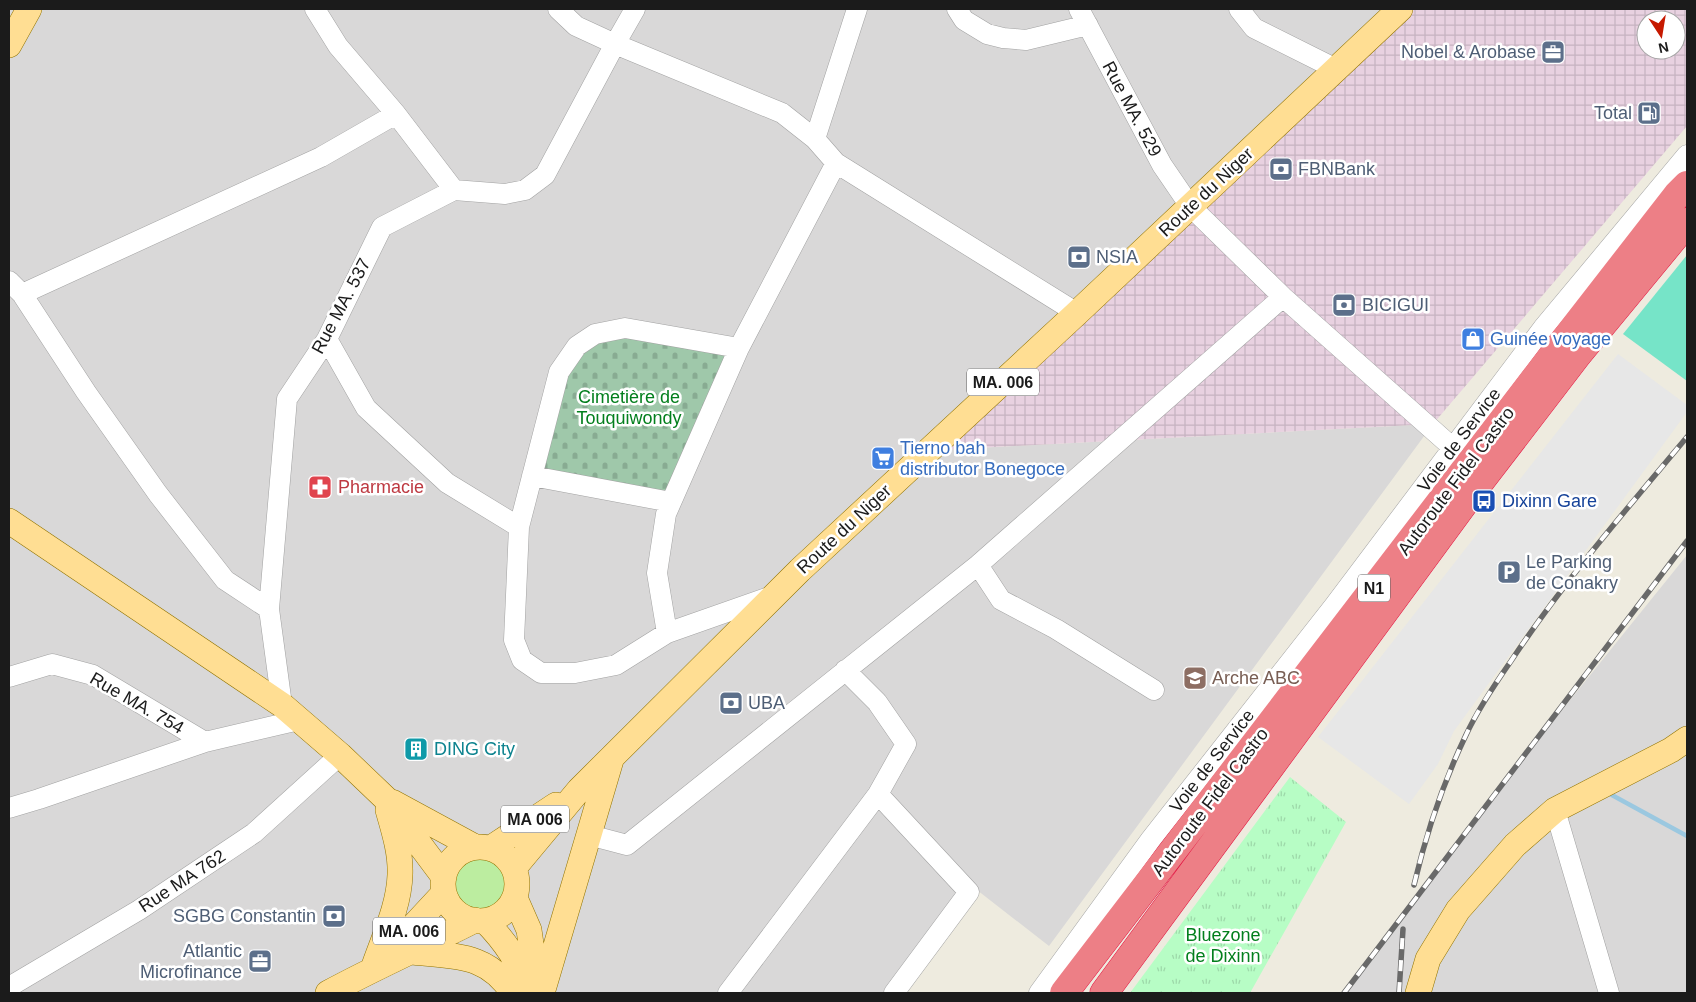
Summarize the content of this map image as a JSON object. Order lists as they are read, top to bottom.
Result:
{
  "streets": {
    "highway": ["Autoroute Fidel Castro", "N1"],
    "main road": ["Route du Niger", "MA. 006", "MA 006"],
    "street": [
      "Rue MA. 529",
      "Rue MA. 537",
      "Voie de Service",
      "Rue MA. 754",
      "Rue MA 762"
    ]
  },
  "crossings": [
    ["Rue MA. 529", "Route du Niger"],
    ["Rue MA. 529", "Voie de Service"],
    ["Route du Niger", "MA. 006"]
  ],
  "parks": ["Cimetière de Touquiwondy", "Bluezone de Dixinn"],
  "places": {
    "office": ["Nobel & Arobase", "Atlantic Microfinance"],
    "fuel station": ["Total"],
    "bank": [
      "FBNBank",
      "NSIA",
      "BICIGUI",
      "UBA",
      "SGBG Constantin"
    ],
    "shop": ["Guinée voyage"],
    "supermarket": ["Tierno bah distributor Bonegoce"],
    "pharmacy": ["Pharmacie"],
    "bus stop": ["Dixinn Gare"],
    "parking": ["Le Parking de Conakry"],
    "school or university": ["Arche ABC"],
    "building": ["DING City"]
  },
  "north": "bottom"
}
